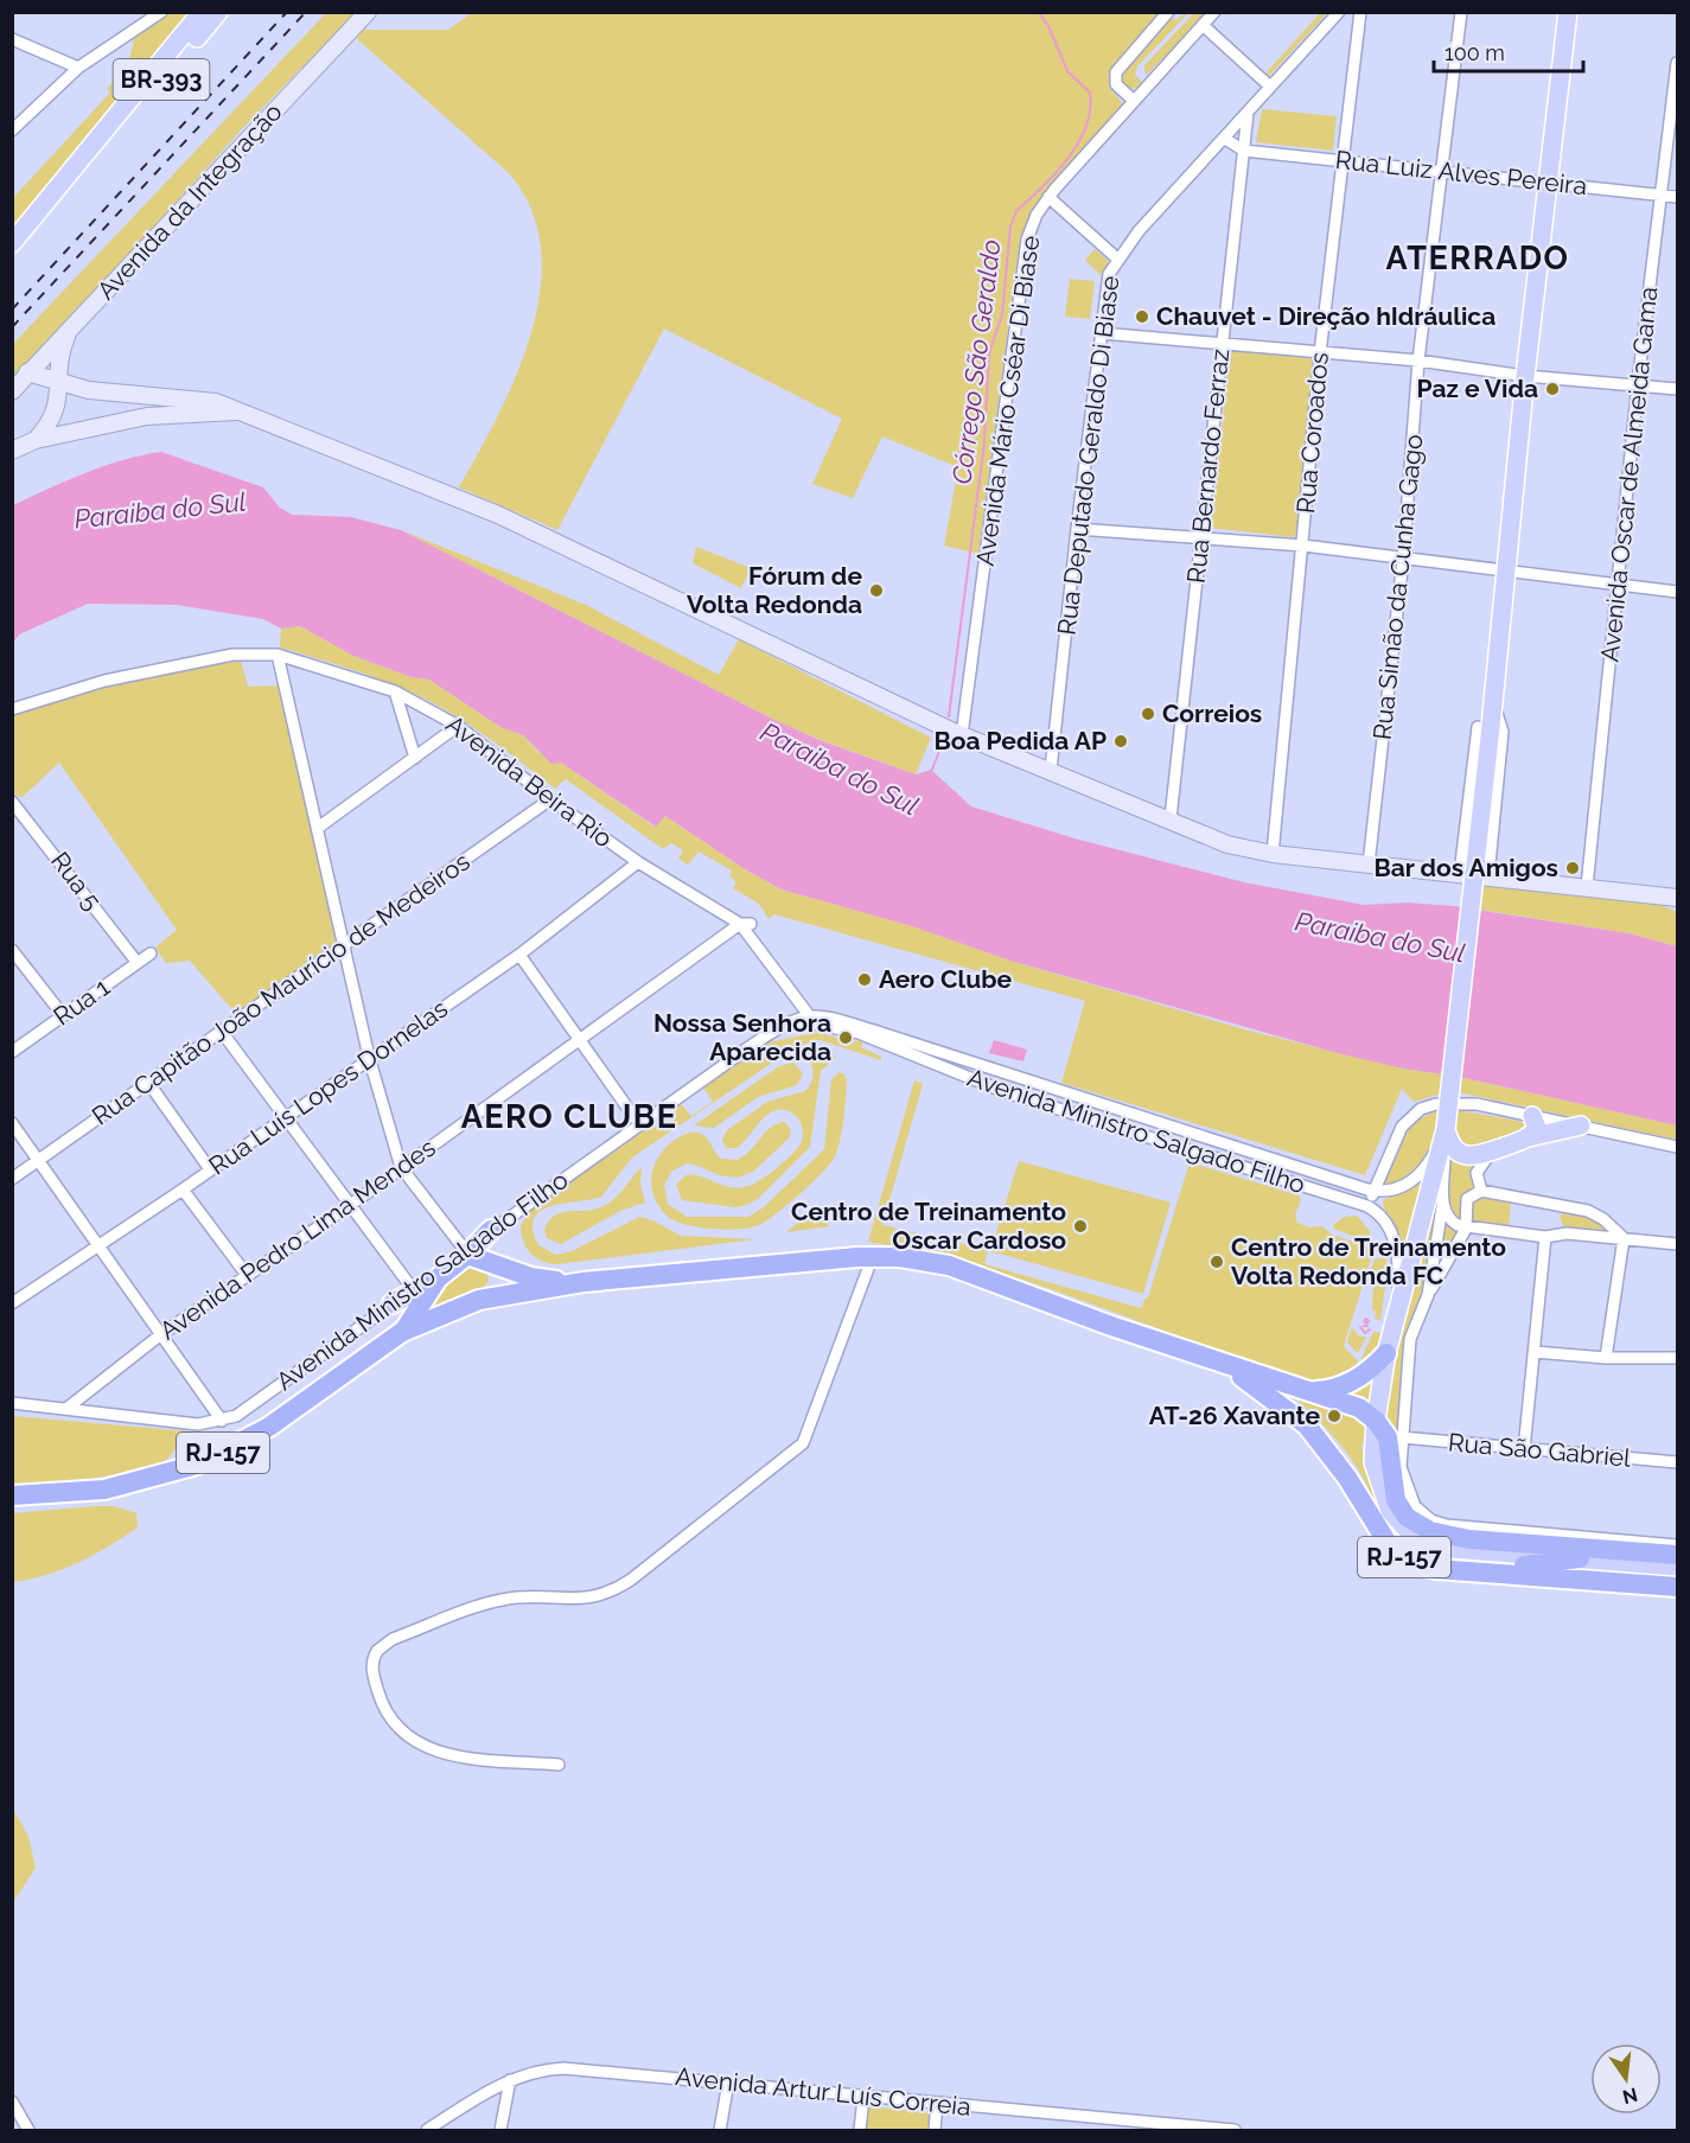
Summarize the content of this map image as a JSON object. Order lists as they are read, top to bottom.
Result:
{
  "streets": {
    "highway": ["RJ-157"],
    "main road": ["BR-393"],
    "street": [
      "Rua Luiz Alves Pereira",
      "Avenida da Integração",
      "Avenida Mário Cséar Di Biase",
      "Rua Coroados",
      "Rua Deputado Geraldo Di Biase",
      "Rua Bernardo Ferraz",
      "Avenida Oscar de Almeida Gama",
      "Rua Simão da Cunha Gago",
      "Avenida Beira Rio",
      "Rua 5",
      "Rua Capitão João Maurício de Medeiros",
      "Rua 1",
      "Rua Luís Lopes Dornelas",
      "Avenida Ministro Salgado Filho",
      "Avenida Pedro Lima Mendes",
      "Rua São Gabriel",
      "Avenida Artur Luís Correia"
    ]
  },
  "crossings": [
    ["Rua Luiz Alves Pereira", "Rua Coroados"],
    ["Rua Luiz Alves Pereira", "Rua Bernardo Ferraz"],
    ["Rua Luiz Alves Pereira", "Avenida Oscar de Almeida Gama"],
    ["Rua Luiz Alves Pereira", "Rua Simão da Cunha Gago"],
    ["Rua Deputado Geraldo Di Biase", "Rua Bernardo Ferraz"],
    ["Avenida Beira Rio", "Rua Capitão João Maurício de Medeiros"],
    ["Avenida Beira Rio", "Rua Luís Lopes Dornelas"],
    ["Avenida Beira Rio", "Avenida Ministro Salgado Filho"],
    ["Avenida Beira Rio", "Avenida Pedro Lima Mendes"],
    ["Rua 5", "Rua 1"],
    ["Avenida Ministro Salgado Filho", "Avenida Pedro Lima Mendes"]
  ],
  "districts": ["ATERRADO", "AERO CLUBE"],
  "water": ["Córrego São Geraldo", "Paraiba do Sul"],
  "places": [
    "Chauvet - Direção hIdráulica",
    "Paz e Vida",
    "Fórum de Volta Redonda",
    "Correios",
    "Boa Pedida AP",
    "Bar dos Amigos",
    "Aero Clube",
    "Nossa Senhora Aparecida",
    "Centro de Treinamento Oscar Cardoso",
    "Centro de Treinamento Volta Redonda FC",
    "AT-26 Xavante"
  ],
  "scale_bar": "100 m",
  "north": "bottom"
}
